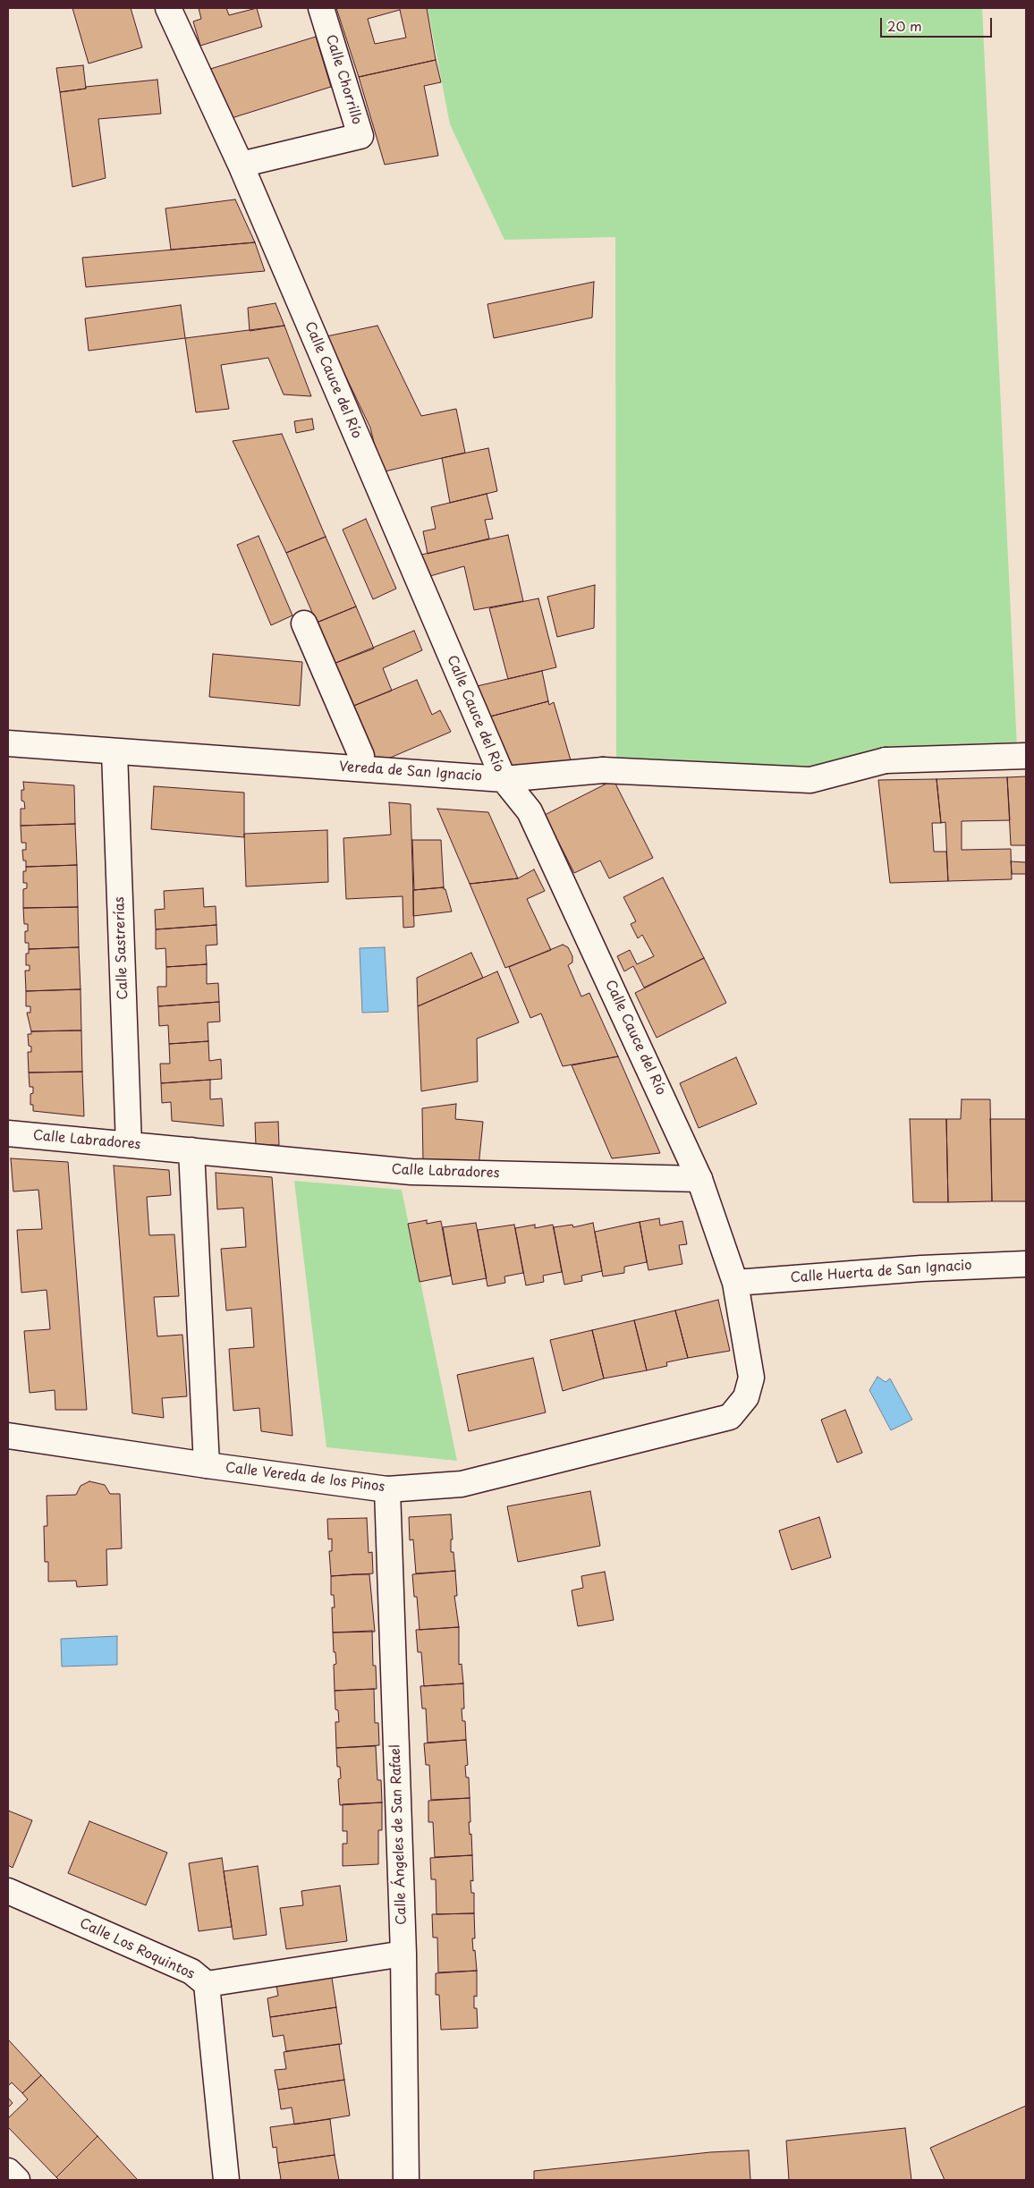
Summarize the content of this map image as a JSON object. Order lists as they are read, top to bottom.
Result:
{
  "streets": {
    "street": [
      "Calle Chorrillo",
      "Calle Cauce del Río",
      "Vereda de San Ignacio",
      "Calle Sastrerías",
      "Calle Labradores",
      "Calle Huerta de San Ignacio",
      "Calle Vereda de los Pinos",
      "Calle Ángeles de San Rafael",
      "Calle Los Roquintos"
    ]
  },
  "crossings": [
    ["Calle Chorrillo", "Calle Cauce del Río"],
    ["Calle Cauce del Río", "Vereda de San Ignacio"],
    ["Calle Cauce del Río", "Calle Labradores"],
    ["Calle Cauce del Río", "Calle Huerta de San Ignacio"],
    ["Calle Cauce del Río", "Calle Vereda de los Pinos"],
    ["Vereda de San Ignacio", "Calle Sastrerías"],
    ["Calle Sastrerías", "Calle Labradores"],
    ["Calle Vereda de los Pinos", "Calle Ángeles de San Rafael"]
  ],
  "scale_bar": "20 m"
}
